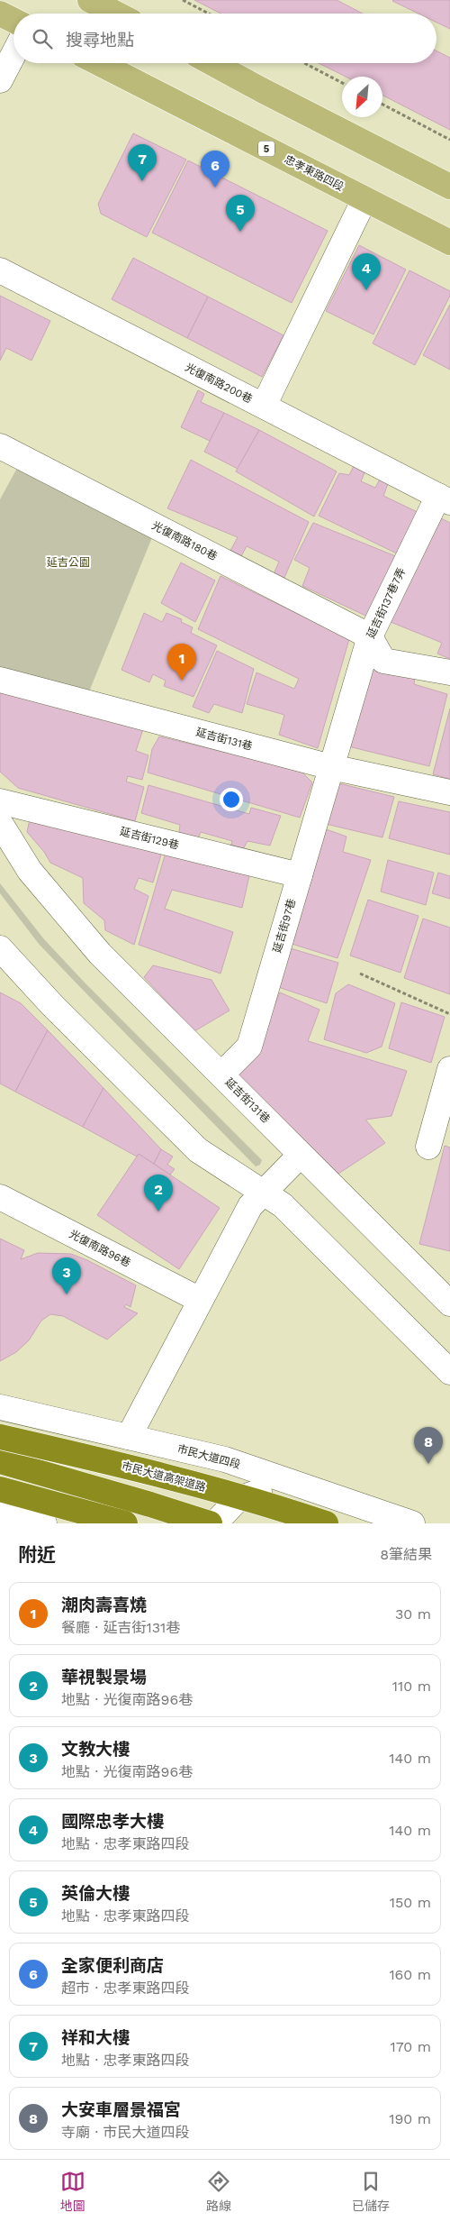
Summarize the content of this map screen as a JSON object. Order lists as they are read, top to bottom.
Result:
{
  "streets": {
    "highway": ["市民大道高架道路"],
    "main road": ["5", "忠孝東路四段"],
    "street": [
      "光復南路200巷",
      "光復南路180巷",
      "延吉街137巷7弄",
      "延吉街131巷",
      "延吉街129巷",
      "延吉街97巷",
      "光復南路96巷",
      "市民大道四段"
    ]
  },
  "crossings": [
    ["光復南路200巷", "延吉街137巷7弄"],
    ["光復南路180巷", "延吉街137巷7弄"],
    ["延吉街137巷7弄", "延吉街131巷"],
    ["延吉街137巷7弄", "延吉街97巷"],
    ["延吉街131巷", "延吉街97巷"],
    ["延吉街129巷", "延吉街97巷"]
  ],
  "parks": ["延吉公園"],
  "north": "bottom left",
  "page": {
    "search": "搜尋地點",
    "pins": [
      "7",
      "6",
      "5",
      "4",
      "1",
      "2",
      "3",
      "8"
    ],
    "heading": ["附近", "8筆結果"],
    "list": [
      {
        "mark": "1",
        "name": "潮肉壽喜燒",
        "note": "餐廳 · 延吉街131巷",
        "value": "30 m"
      },
      {
        "mark": "2",
        "name": "華視製景場",
        "note": "地點 · 光復南路96巷",
        "value": "110 m"
      },
      {
        "mark": "3",
        "name": "文教大樓",
        "note": "地點 · 光復南路96巷",
        "value": "140 m"
      },
      {
        "mark": "4",
        "name": "國際忠孝大樓",
        "note": "地點 · 忠孝東路四段",
        "value": "140 m"
      },
      {
        "mark": "5",
        "name": "英倫大樓",
        "note": "地點 · 忠孝東路四段",
        "value": "150 m"
      },
      {
        "mark": "6",
        "name": "全家便利商店",
        "note": "超市 · 忠孝東路四段",
        "value": "160 m"
      },
      {
        "mark": "7",
        "name": "祥和大樓",
        "note": "地點 · 忠孝東路四段",
        "value": "170 m"
      },
      {
        "mark": "8",
        "name": "大安車層景福宮",
        "note": "寺廟 · 市民大道四段",
        "value": "190 m"
      }
    ],
    "nav": ["地圖", "路線", "已儲存"]
  }
}
